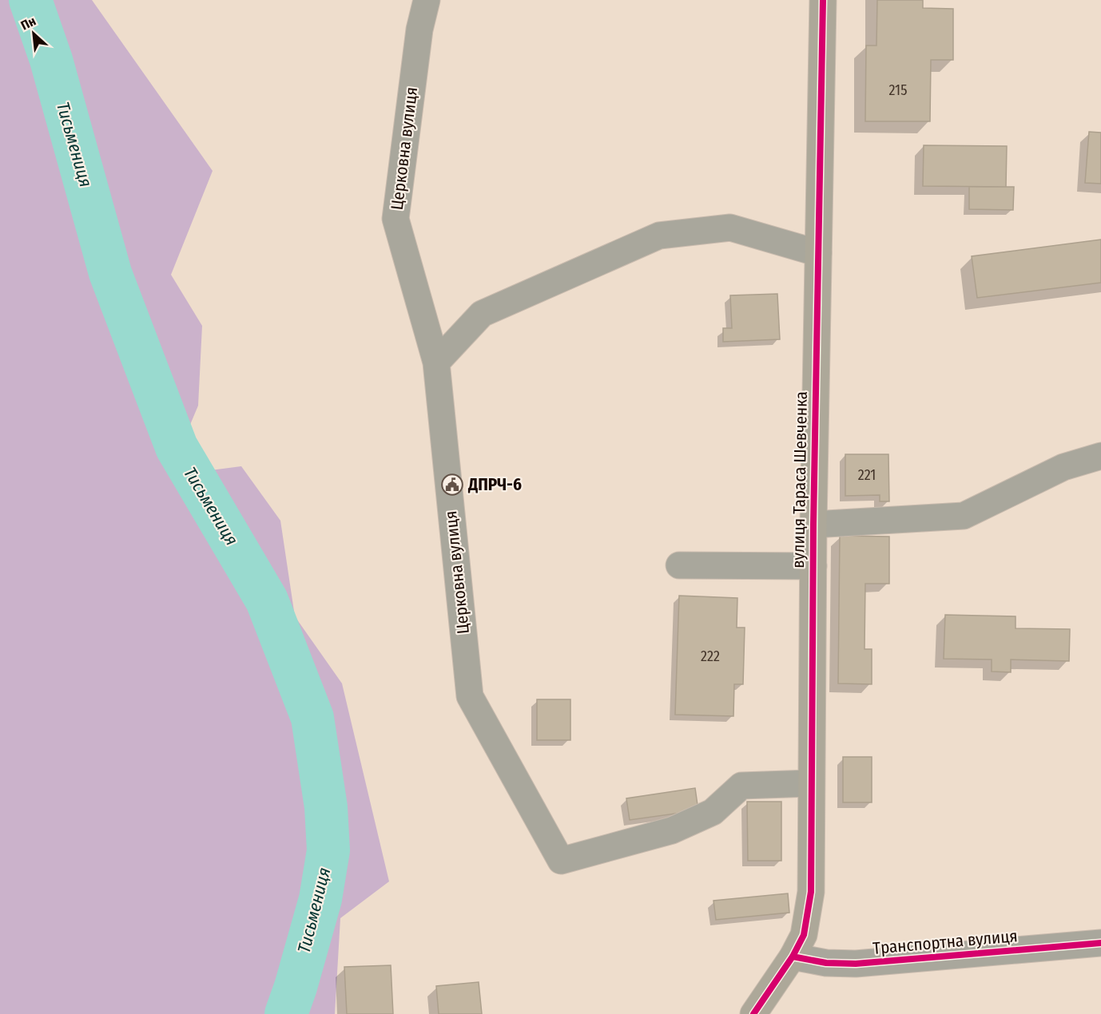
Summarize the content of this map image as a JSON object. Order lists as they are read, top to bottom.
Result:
{
  "streets": {
    "main road": ["вулиця Тараса Шевченка"],
    "street": ["Церковна вулиця", "Транспортна вулиця"]
  },
  "crossings": [
    ["Церковна вулиця", "вулиця Тараса Шевченка"],
    ["вулиця Тараса Шевченка", "Транспортна вулиця"]
  ],
  "water": ["Тисьмениця"],
  "places": {
    "public building": ["ДПРЧ-6"]
  },
  "house_numbers": ["215", "221", "222"],
  "north": "top left"
}
